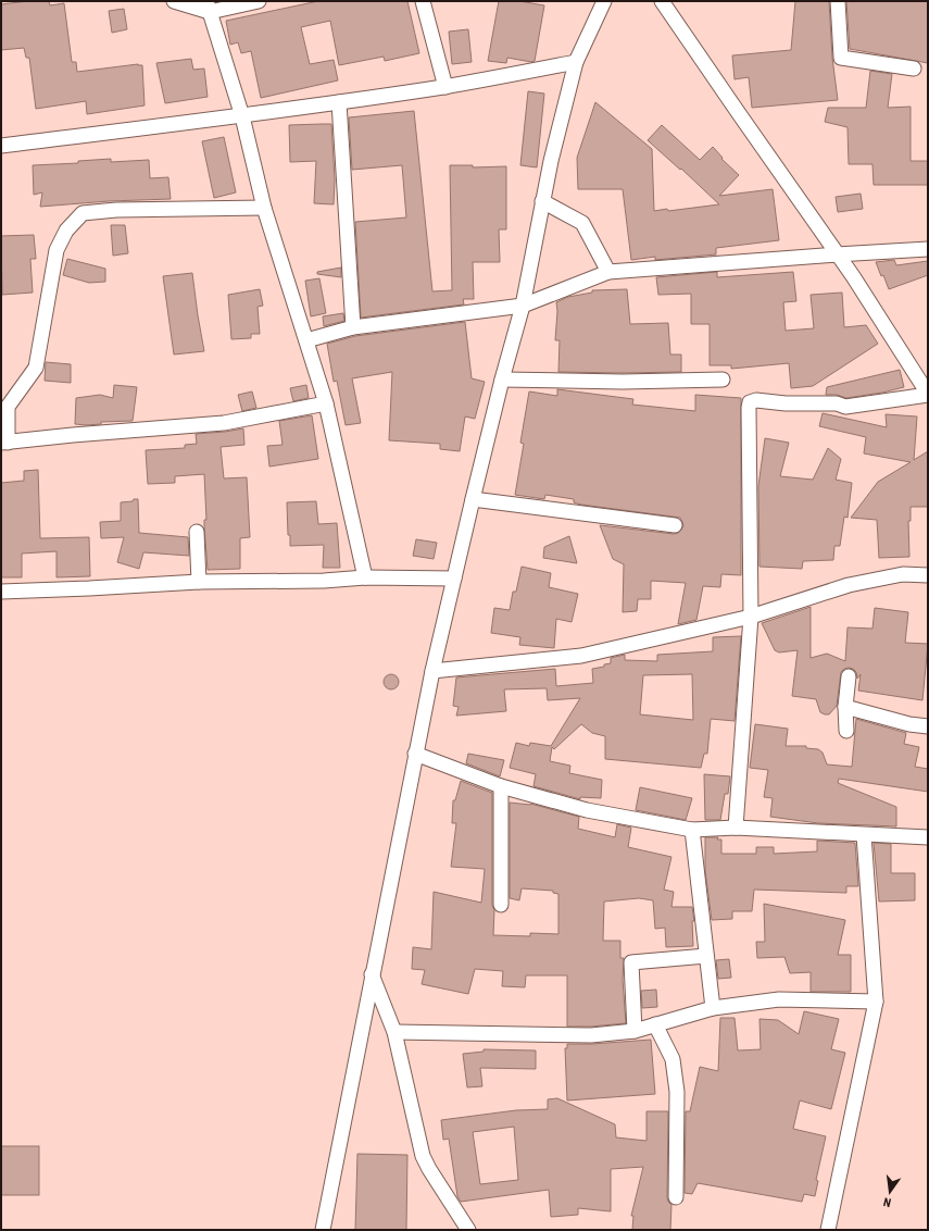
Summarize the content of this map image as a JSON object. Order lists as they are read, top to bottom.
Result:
{
  "north": "bottom"
}
